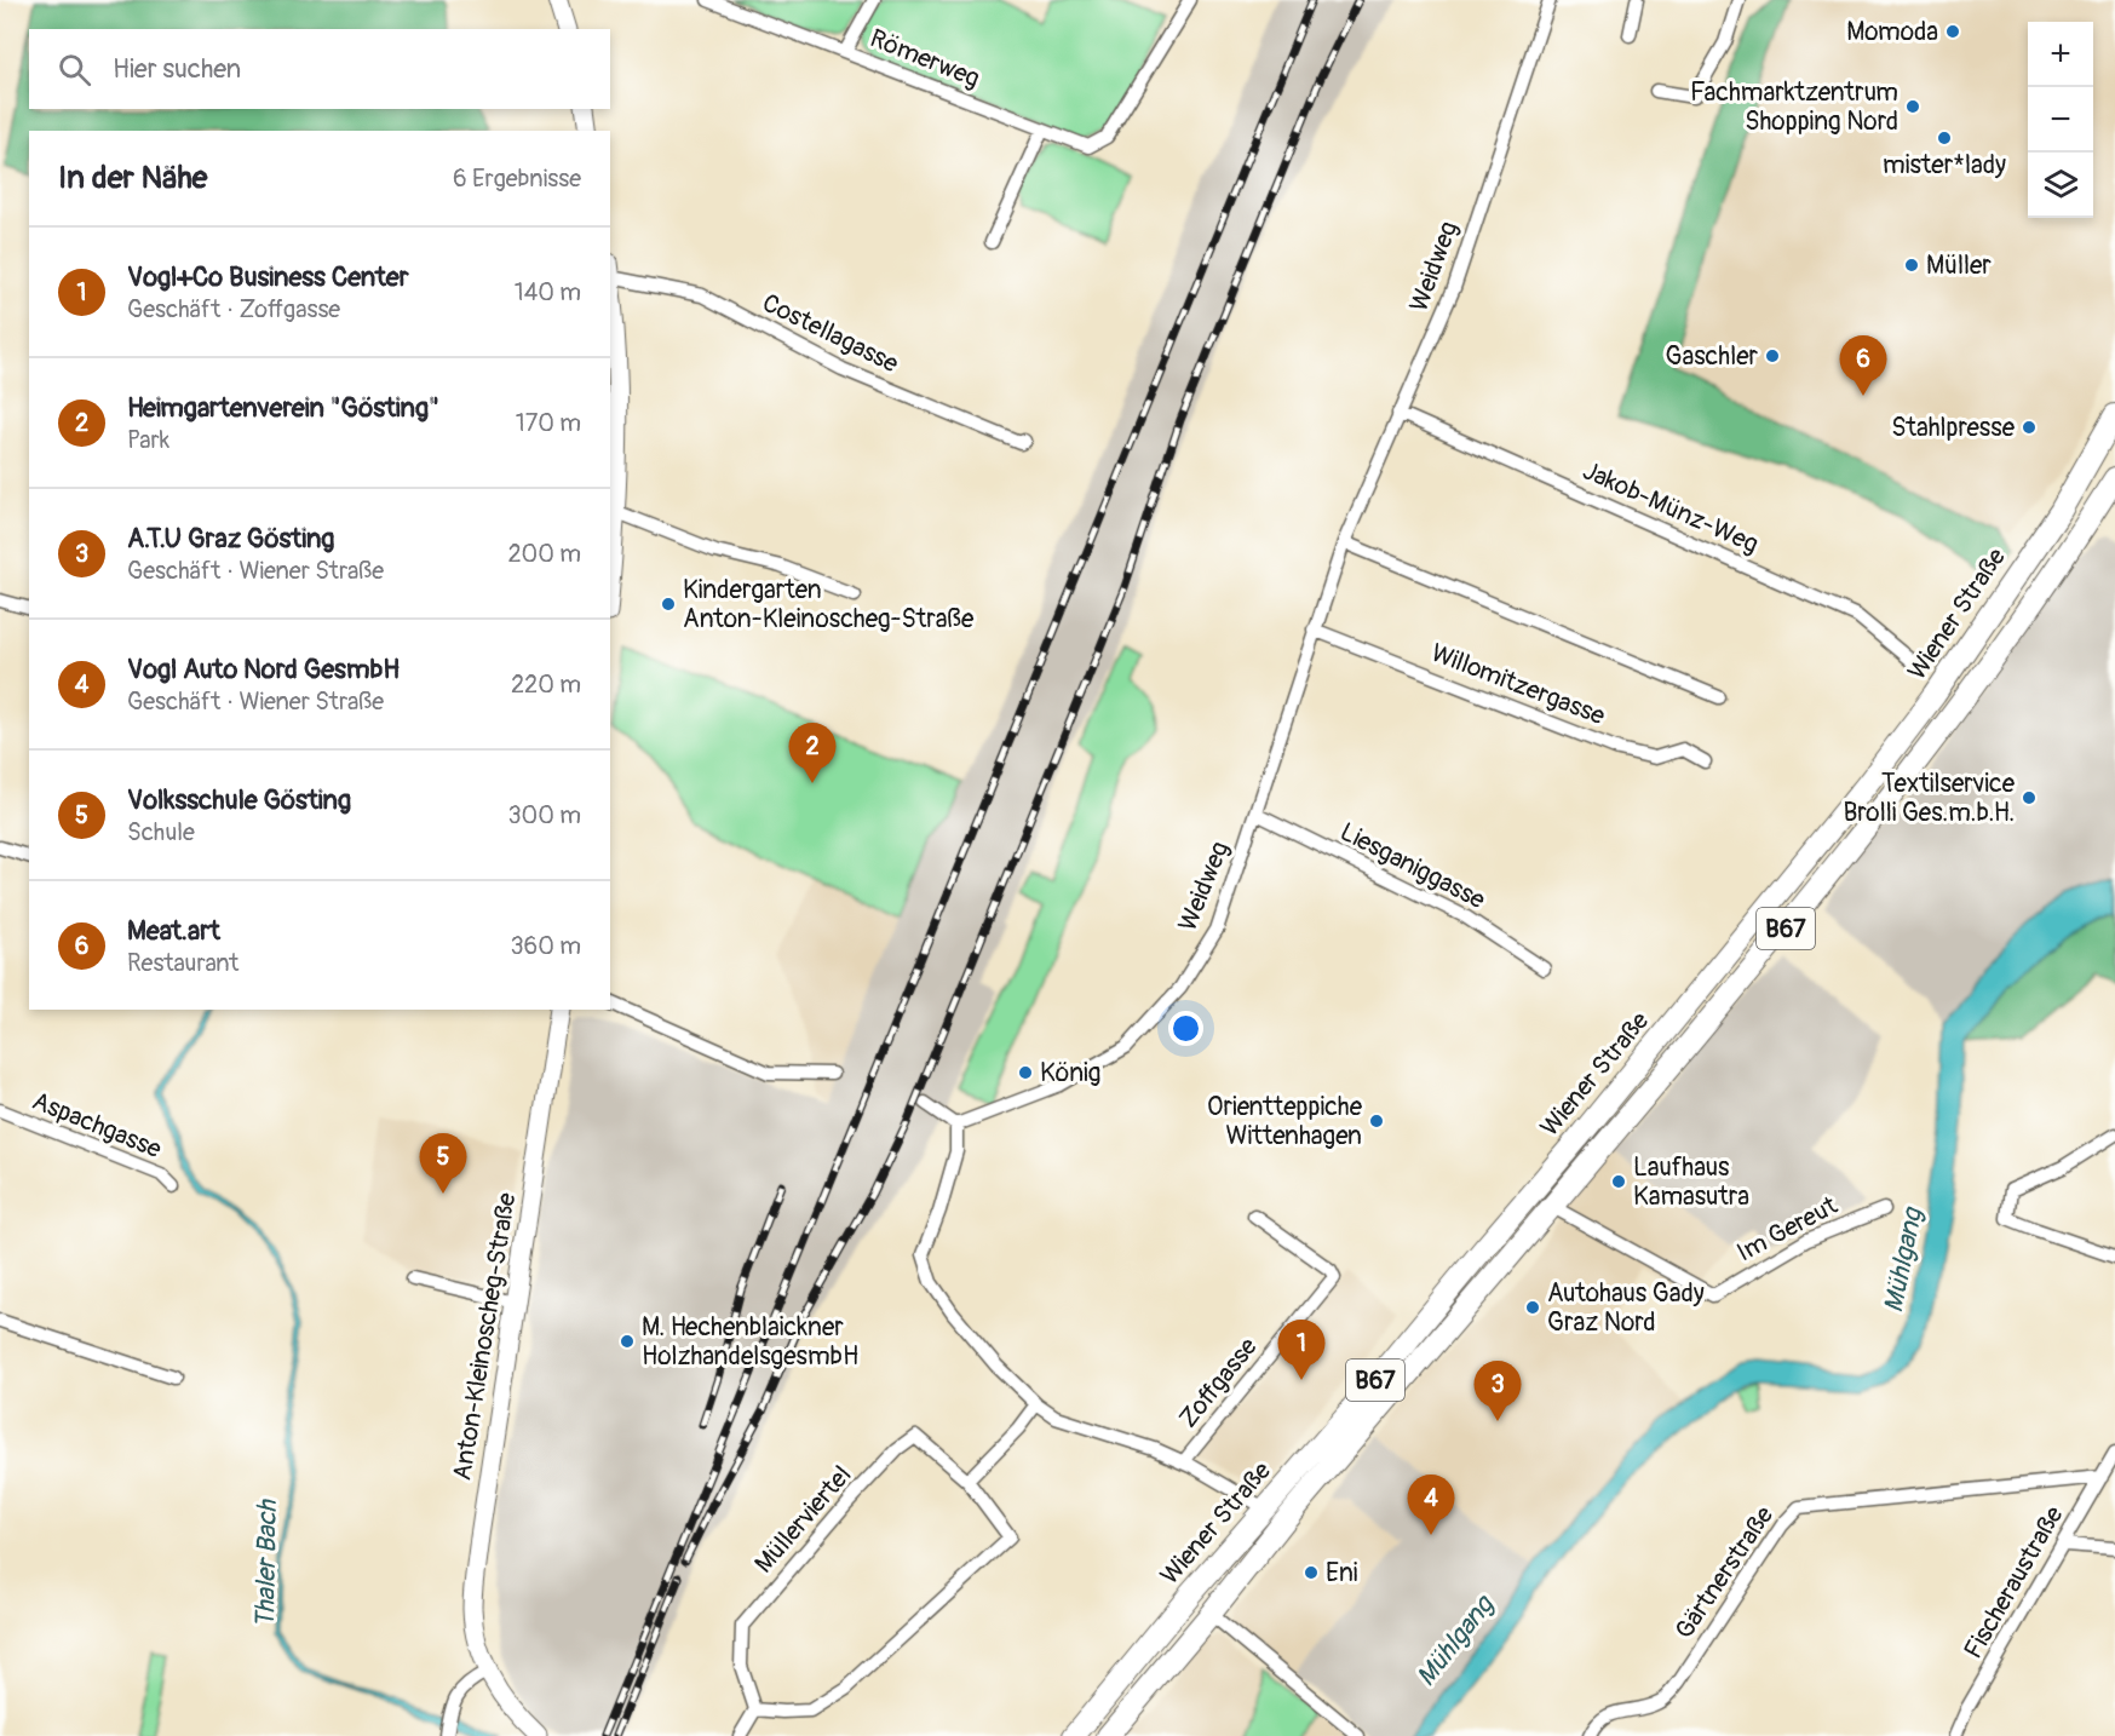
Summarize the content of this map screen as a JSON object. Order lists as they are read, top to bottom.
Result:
{
  "streets": {
    "main road": ["Wiener Straße", "B67", "Anton-Kleinoscheg-Straße"],
    "street": [
      "Römerweg",
      "Weidweg",
      "Costellagasse",
      "Jakob-Münz-Weg",
      "Willomitzergasse",
      "Liesganiggasse",
      "Aspachgasse",
      "Im Gereut",
      "Zoffgasse",
      "Müllerviertel",
      "Gärtnerstraße",
      "Fischeraustraße"
    ]
  },
  "crossings": [
    ["Weidweg", "Jakob-Münz-Weg"],
    ["Weidweg", "Willomitzergasse"],
    ["Weidweg", "Liesganiggasse"],
    ["Wiener Straße", "Im Gereut"],
    ["Gärtnerstraße", "Fischeraustraße"]
  ],
  "water": ["Mühlgang", "Thaler Bach"],
  "places": [
    "Momoda",
    "Fachmarktzentrum Shopping Nord",
    "mister*lady",
    "Müller",
    "Gaschler",
    "Stahlpresse",
    "Kindergarten Anton-Kleinoscheg-Straße",
    "Textilservice Brolli Ges.m.b.H.",
    "König",
    "Orientteppiche Wittenhagen",
    "Laufhaus Kamasutra",
    "Autohaus Gady Graz Nord",
    "M. Hechenblaickner HolzhandelsgesmbH",
    "Eni"
  ],
  "page": {
    "map_buttons": ["+", "−"],
    "search": "Hier suchen",
    "heading": ["In der Nähe", "6 Ergebnisse"],
    "list": [
      {
        "mark": "1",
        "name": "Vogl+Co Business Center",
        "note": "Geschäft · Zoffgasse",
        "value": "140 m"
      },
      {
        "mark": "2",
        "name": "Heimgartenverein \"Gösting\"",
        "note": "Park",
        "value": "170 m"
      },
      {
        "mark": "3",
        "name": "A.T.U Graz Gösting",
        "note": "Geschäft · Wiener Straße",
        "value": "200 m"
      },
      {
        "mark": "4",
        "name": "Vogl Auto Nord GesmbH",
        "note": "Geschäft · Wiener Straße",
        "value": "220 m"
      },
      {
        "mark": "5",
        "name": "Volksschule Gösting",
        "note": "Schule",
        "value": "300 m"
      },
      {
        "mark": "6",
        "name": "Meat.art",
        "note": "Restaurant",
        "value": "360 m"
      }
    ],
    "pins": [
      "6",
      "2",
      "5",
      "1",
      "3",
      "4"
    ]
  }
}
